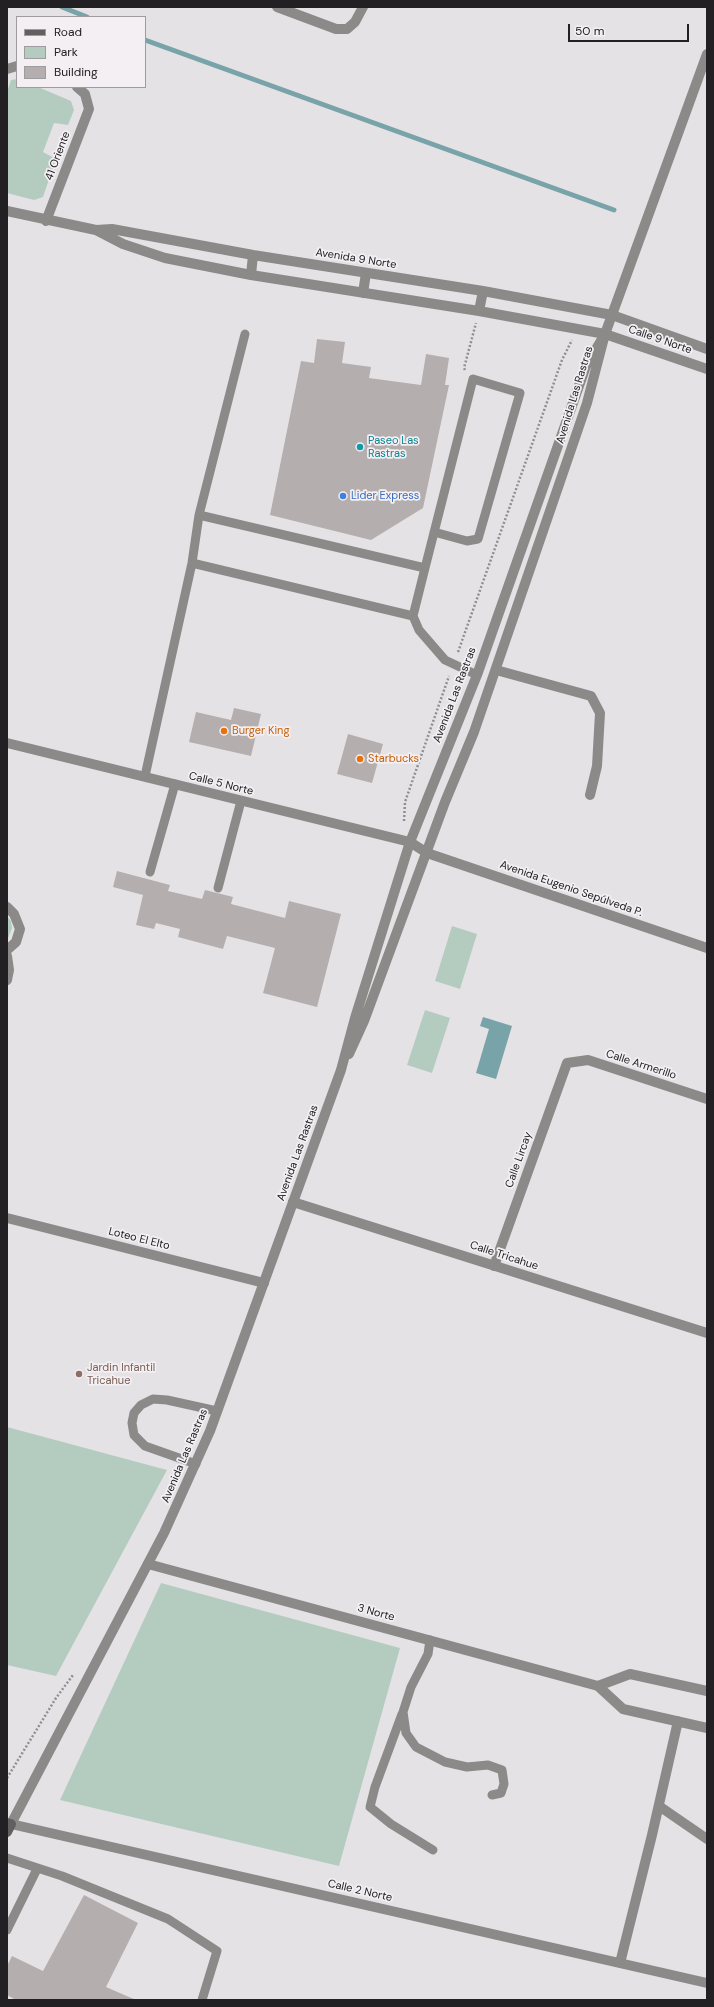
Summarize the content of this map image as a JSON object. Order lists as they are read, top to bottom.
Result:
{
  "streets": {
    "street": [
      "41 Oriente",
      "Avenida 9 Norte",
      "Calle 9 Norte",
      "Avenida Las Rastras",
      "Calle 5 Norte",
      "Avenida Eugenio Sepúlveda P.",
      "Calle Armerillo",
      "Calle Lircay",
      "Loteo El Elto",
      "Calle Tricahue",
      "3 Norte",
      "Calle 2 Norte"
    ]
  },
  "crossings": [
    ["41 Oriente", "Avenida 9 Norte"],
    ["Avenida 9 Norte", "Calle 9 Norte"],
    ["Avenida 9 Norte", "Avenida Las Rastras"],
    ["Calle 9 Norte", "Avenida Las Rastras"],
    ["Avenida Las Rastras", "Calle 5 Norte"],
    ["Avenida Las Rastras", "Avenida Eugenio Sepúlveda P."],
    ["Avenida Las Rastras", "Loteo El Elto"],
    ["Avenida Las Rastras", "Calle Tricahue"],
    ["Avenida Las Rastras", "3 Norte"],
    ["Avenida Las Rastras", "Calle 2 Norte"],
    ["Calle 5 Norte", "Avenida Eugenio Sepúlveda P."],
    ["Calle Armerillo", "Calle Lircay"],
    ["Calle Lircay", "Calle Tricahue"]
  ],
  "places": [
    "Paseo Las Rastras",
    "Lider Express",
    "Burger King",
    "Starbucks",
    "Jardin Infantil Tricahue"
  ],
  "legend": ["Road", "Park", "Building"],
  "scale_bar": "50 m"
}
